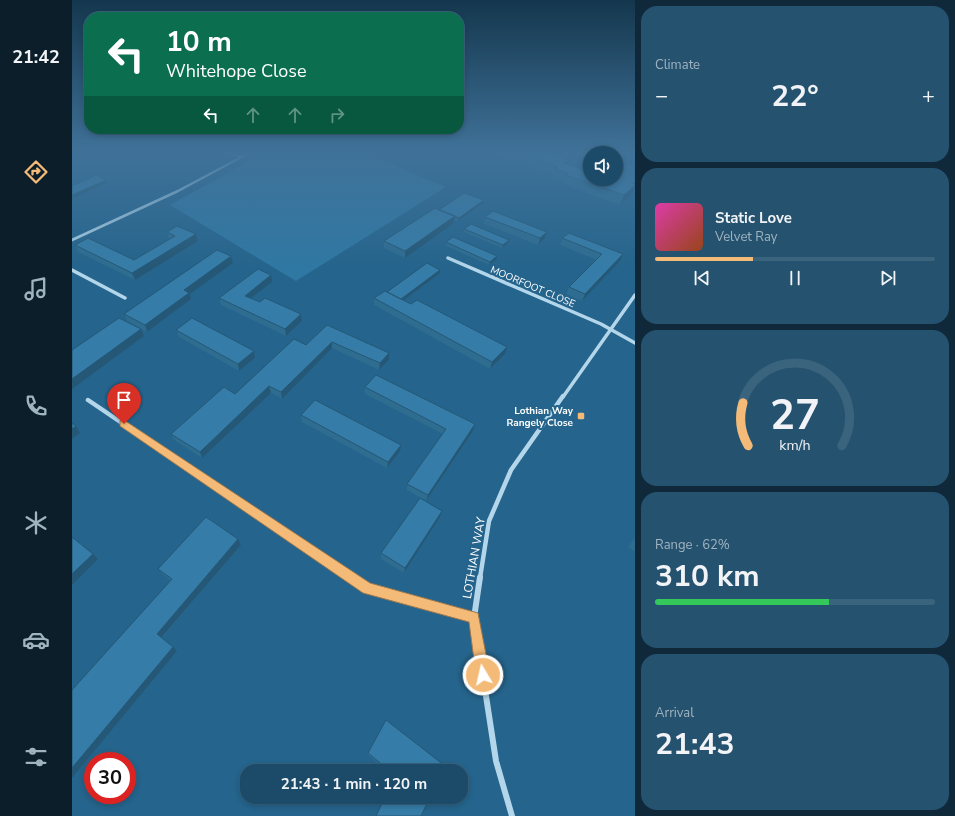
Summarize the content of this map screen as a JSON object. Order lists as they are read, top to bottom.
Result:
{
  "streets": {
    "street": ["MOORFOOT CLOSE", "LOTHIAN WAY"]
  },
  "crossings": [
    ["MOORFOOT CLOSE", "LOTHIAN WAY"]
  ],
  "places": {
    "transit": ["Lothian Way Rangely Close"]
  },
  "page": {
    "tabs": "21:42",
    "tile": [
      "Climate",
      ["Range · 62%", "310 km"],
      ["Arrival", "21:43"]
    ],
    "turn": ["10 m", "Whitehope Close"],
    "heat": ["−", "22°", "+"],
    "song": ["Static Love", "Velvet Ray"],
    "limit": "30",
    "trip": "21:43 · 1 min · 120 m",
    "gauge": ["27", "km/h"]
  }
}
